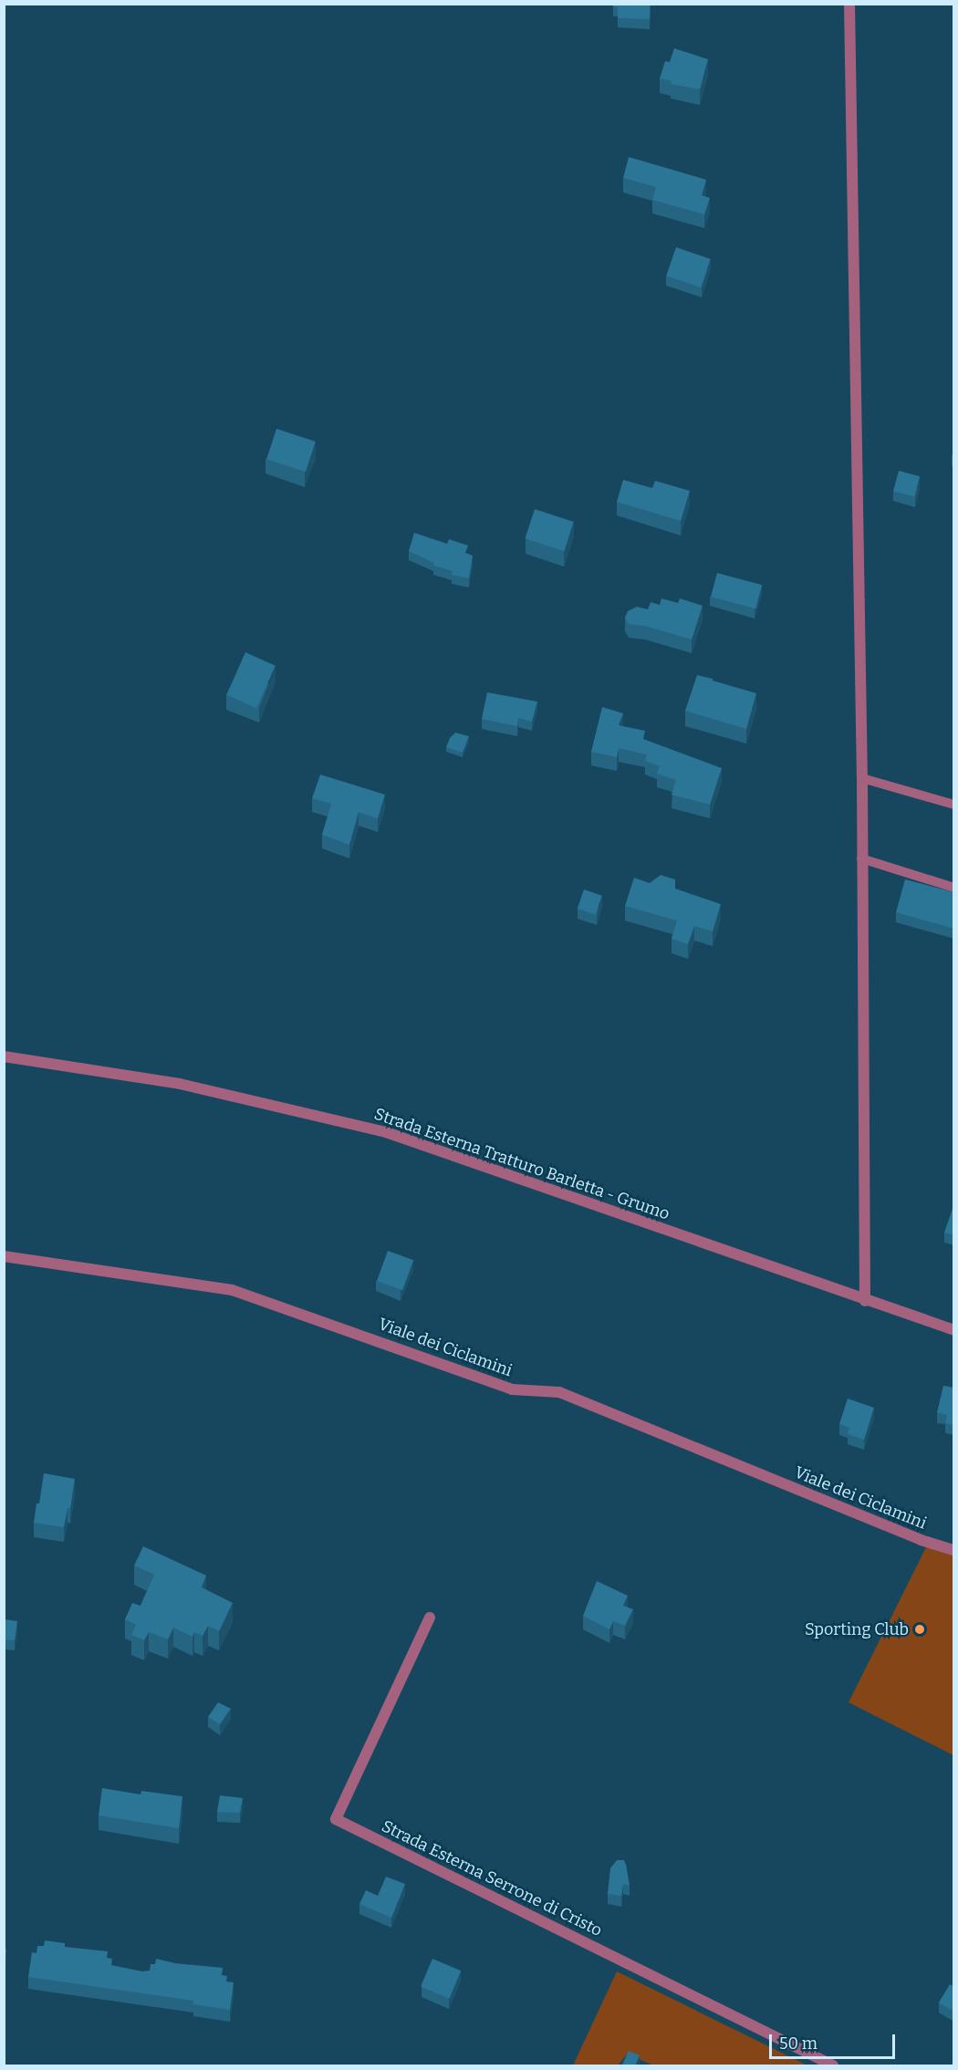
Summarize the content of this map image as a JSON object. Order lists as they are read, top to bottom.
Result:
{
  "streets": {
    "street": ["Strada Esterna Tratturo Barletta - Grumo", "Viale dei Ciclamini", "Strada Esterna Serrone di Cristo"]
  },
  "places": ["Sporting Club"],
  "scale_bar": "50 m"
}
